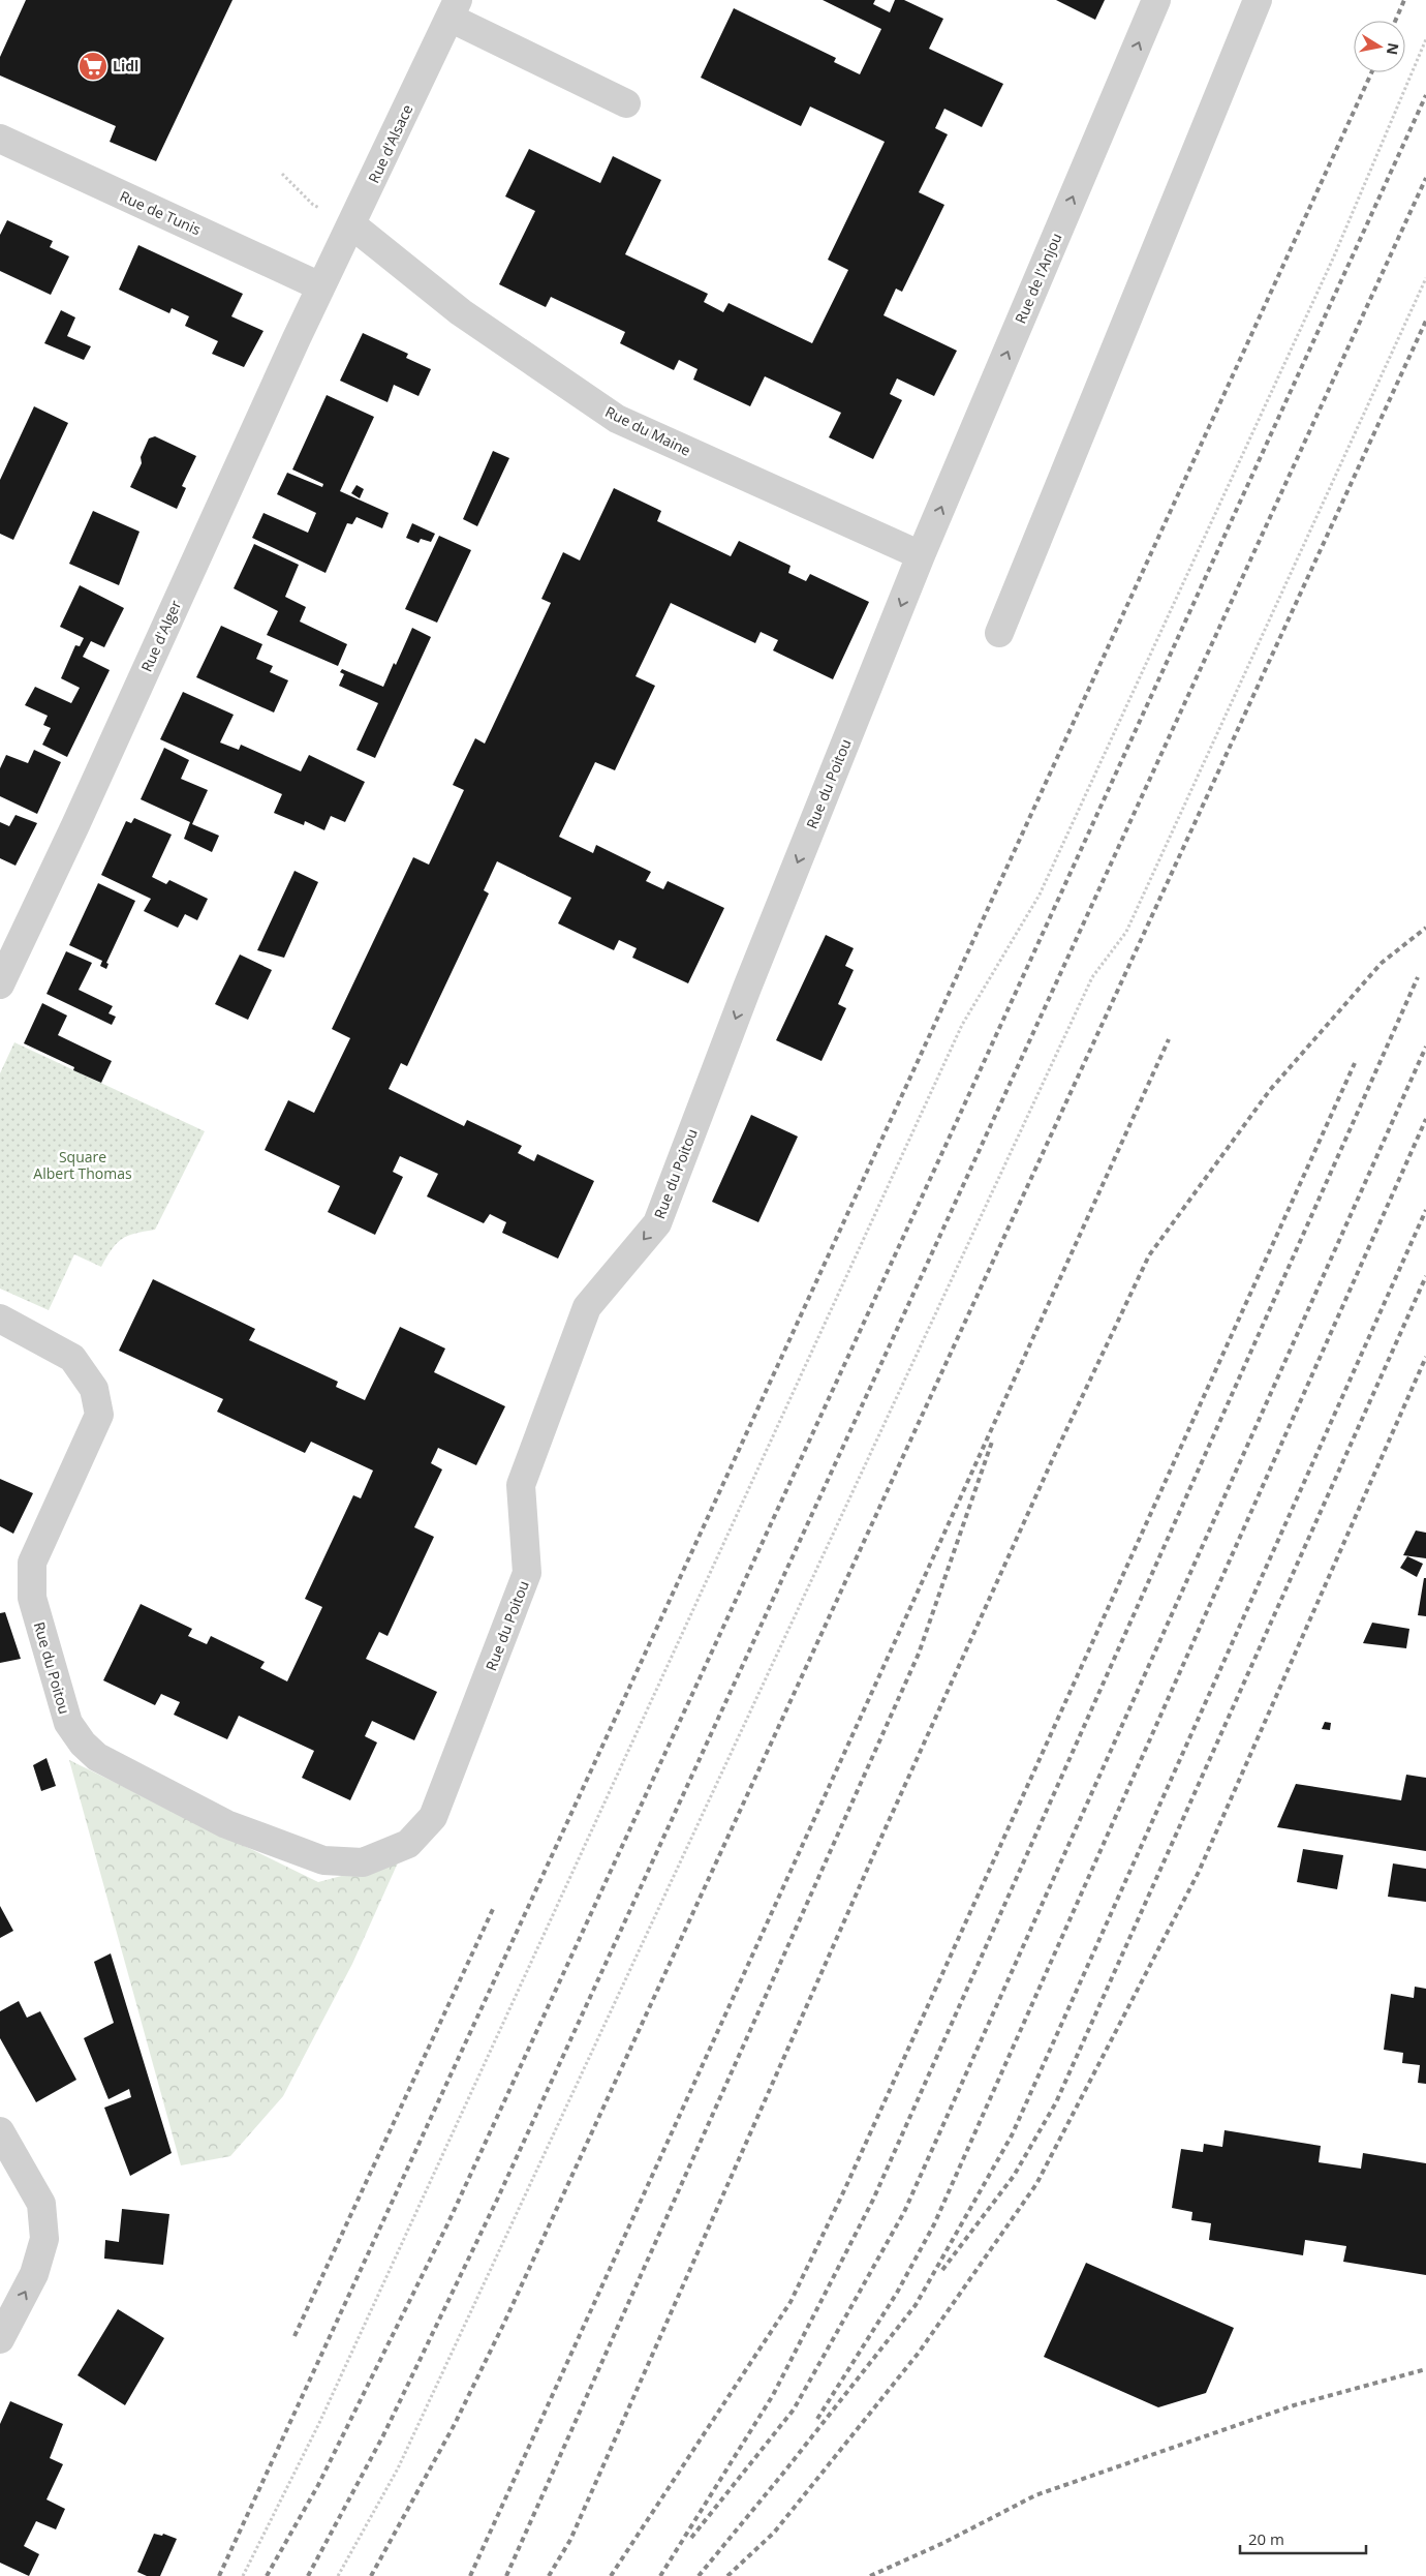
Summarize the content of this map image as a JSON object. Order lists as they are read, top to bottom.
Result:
{
  "streets": {
    "street": [
      "Rue d'Alsace",
      "Rue de Tunis",
      "Rue de l'Anjou",
      "Rue du Maine",
      "Rue d'Alger",
      "Rue du Poitou"
    ]
  },
  "crossings": [
    ["Rue d'Alsace", "Rue de Tunis"],
    ["Rue d'Alsace", "Rue du Maine"],
    ["Rue d'Alsace", "Rue d'Alger"],
    ["Rue de Tunis", "Rue d'Alger"],
    ["Rue de l'Anjou", "Rue du Maine"],
    ["Rue de l'Anjou", "Rue du Poitou"],
    ["Rue du Maine", "Rue du Poitou"]
  ],
  "parks": ["Square Albert Thomas"],
  "places": {
    "supermarket": ["Lidl"]
  },
  "scale_bar": "20 m",
  "north": "right"
}
